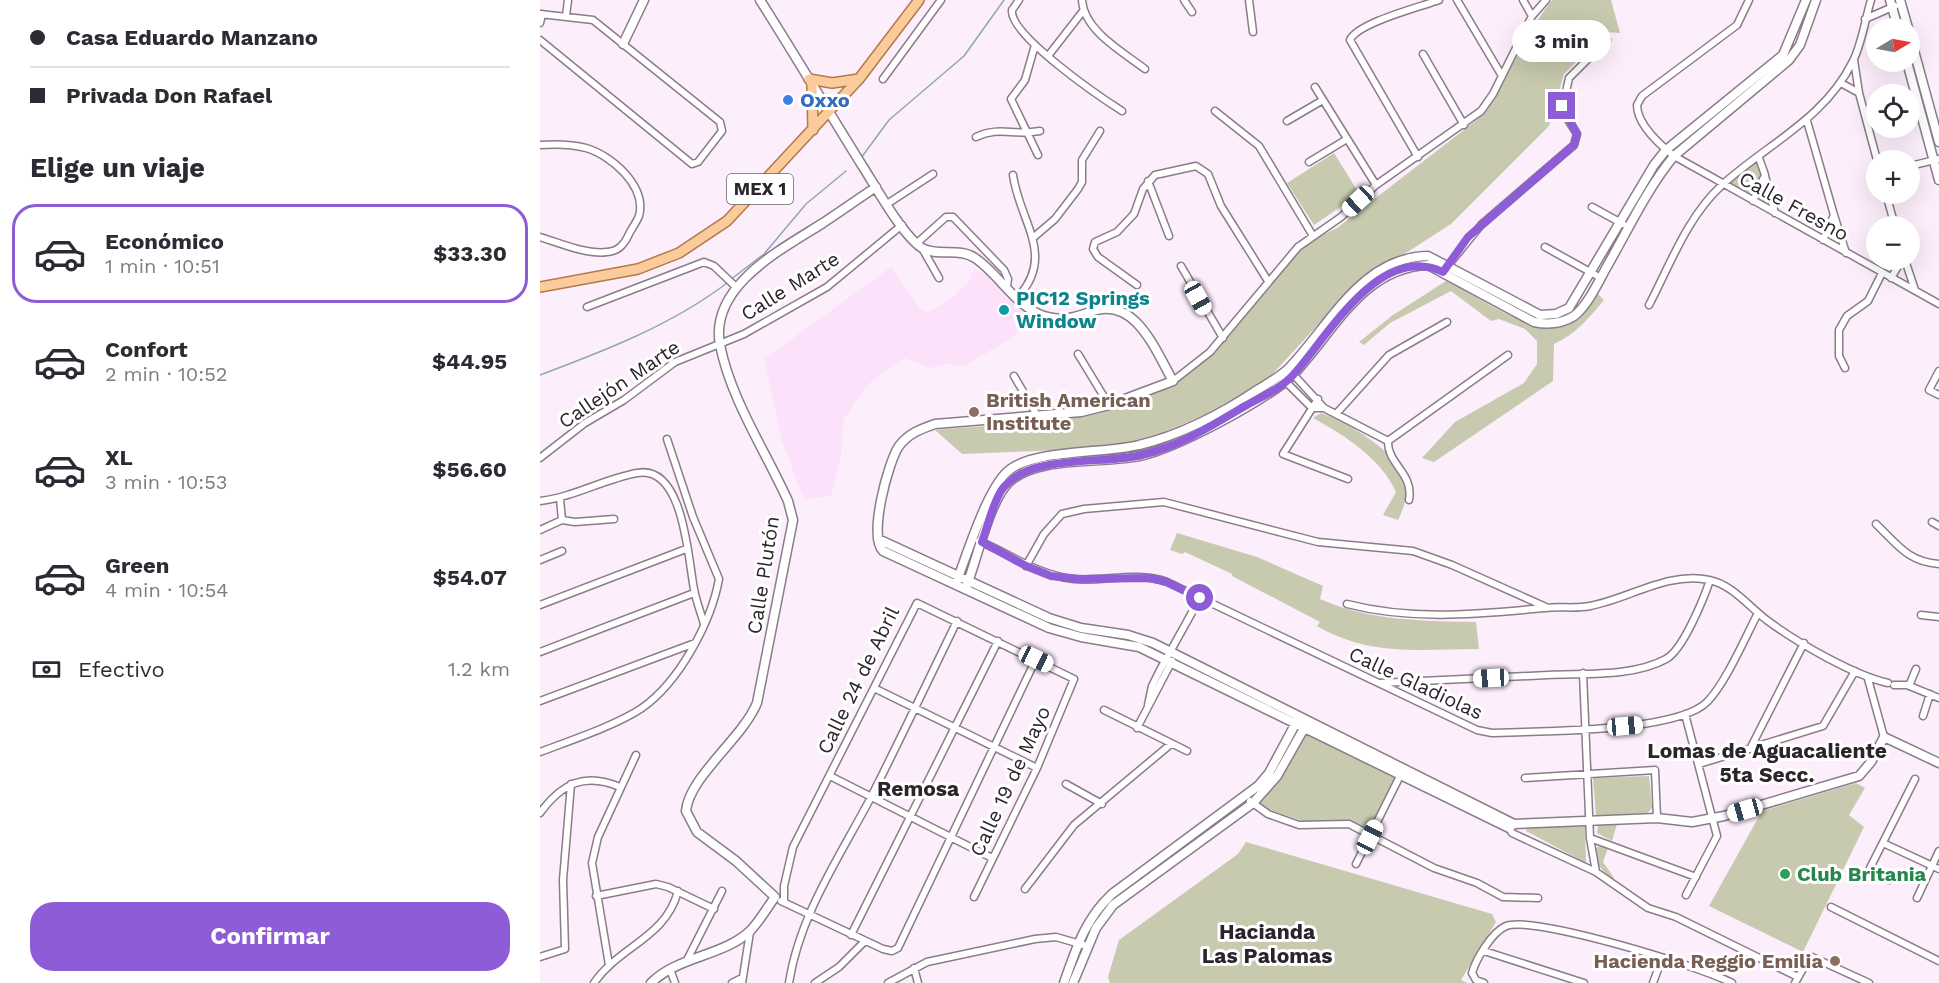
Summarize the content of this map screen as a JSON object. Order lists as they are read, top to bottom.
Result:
{
  "streets": {
    "main road": ["MEX 1"],
    "street": [
      "Calle Fresno",
      "Calle Marte",
      "Callejón Marte",
      "Calle Plutón",
      "Calle 24 de Abril",
      "Calle Gladiolas",
      "Calle 19 de Mayo"
    ]
  },
  "crossings": [
    ["Calle Marte", "Callejón Marte"],
    ["Calle Marte", "Calle Plutón"],
    ["Callejón Marte", "Calle Plutón"],
    ["Calle 24 de Abril", "Calle 19 de Mayo"]
  ],
  "districts": ["Lomas de Aguacaliente 5ta Secc.", "Remosa", "Hacianda Las Palomas"],
  "places": [
    "Oxxo",
    "PIC12 Springs Window",
    "British American Institute",
    "Club Britania",
    "Hacienda Reggio Emilia"
  ],
  "north": "right",
  "page": {
    "banner": ["Casa Eduardo Manzano", "Privada Don Rafael"],
    "map_buttons": ["+", "−"],
    "bubble": "3 min",
    "heading": "Elige un viaje",
    "list": [
      {
        "name": "Económico",
        "note": "1 min · 10:51",
        "value": "$33.30"
      },
      {
        "name": "Confort",
        "note": "2 min · 10:52",
        "value": "$44.95"
      },
      {
        "name": "XL",
        "note": "3 min · 10:53",
        "value": "$56.60"
      },
      {
        "name": "Green",
        "note": "4 min · 10:54",
        "value": "$54.07"
      }
    ],
    "pay": ["Efectivo", "1.2 km"],
    "buttons": "Confirmar"
  }
}
